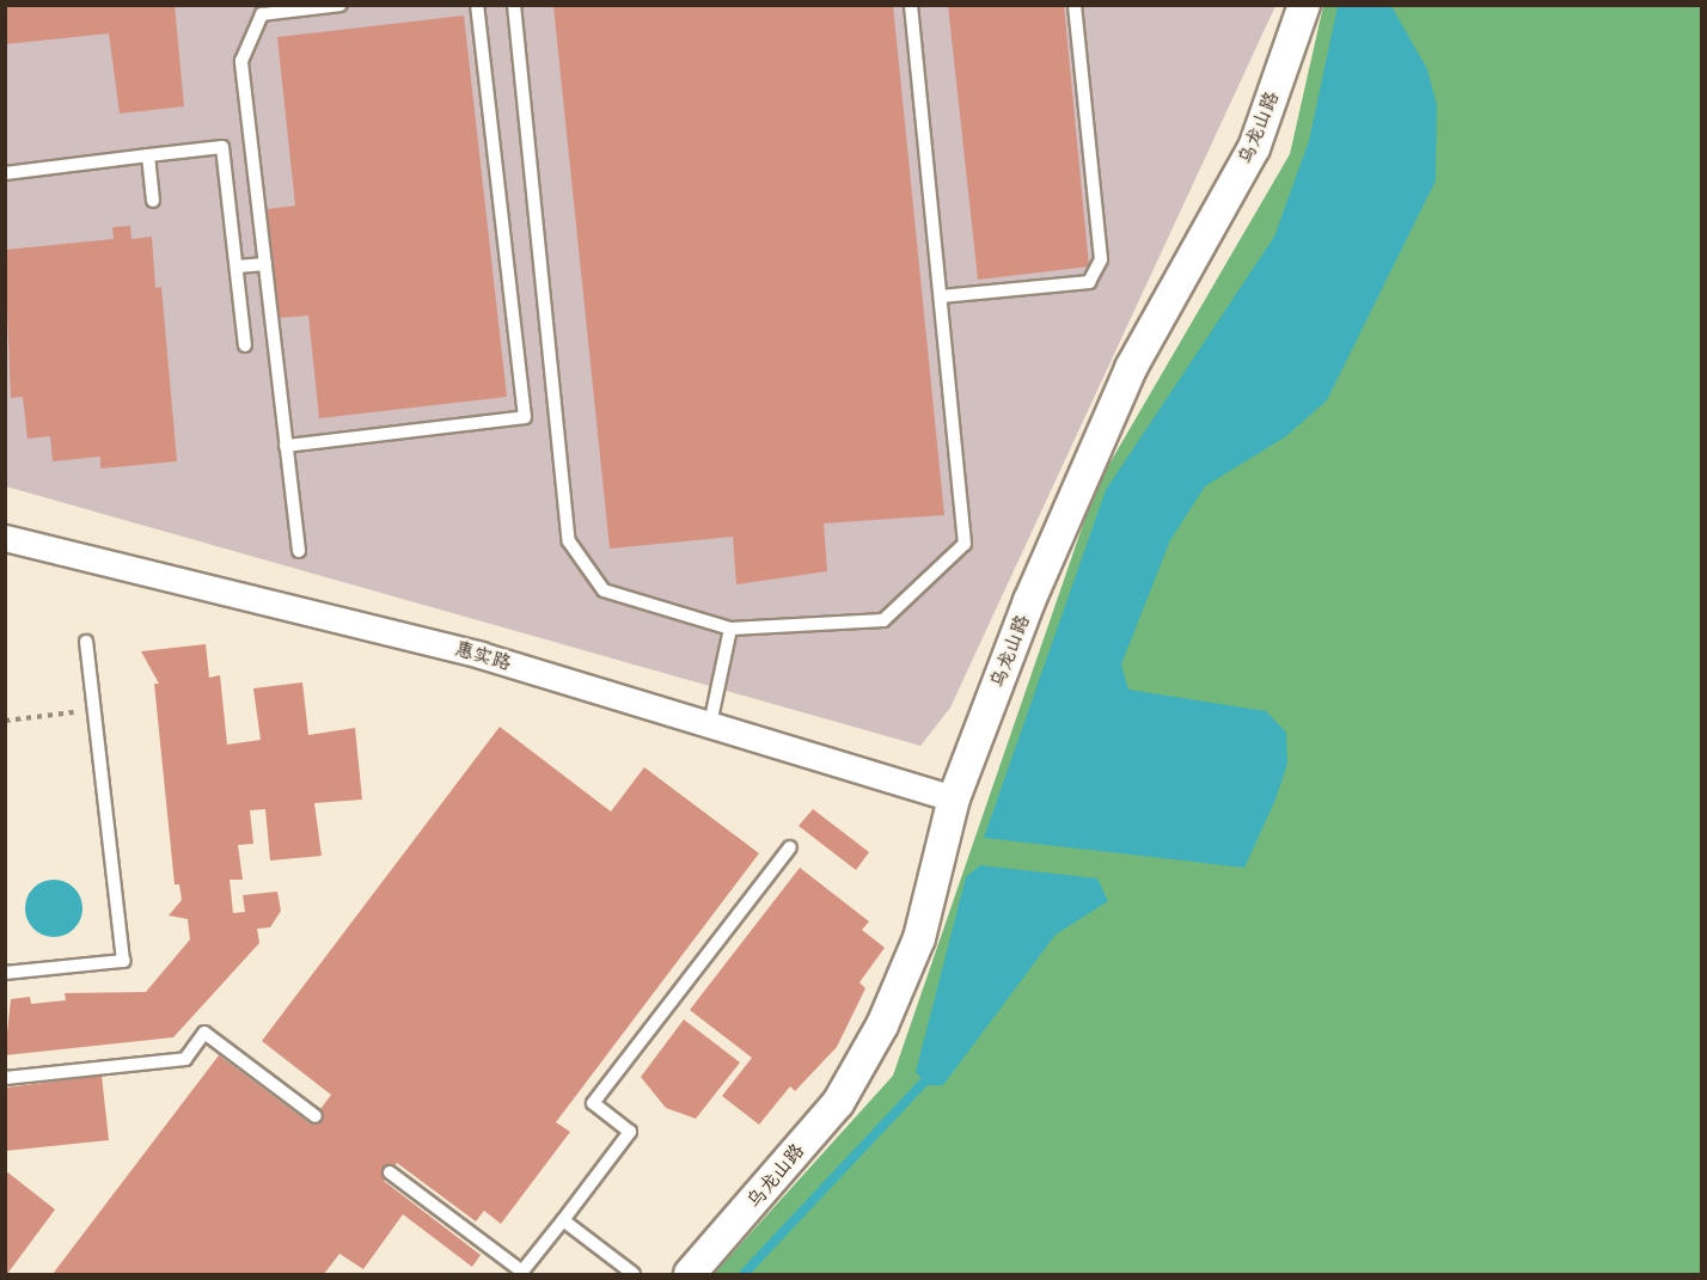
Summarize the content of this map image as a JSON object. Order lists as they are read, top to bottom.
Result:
{
  "streets": {
    "street": ["乌龙山路", "惠实路"]
  },
  "crossings": [
    ["乌龙山路", "惠实路"]
  ]
}
